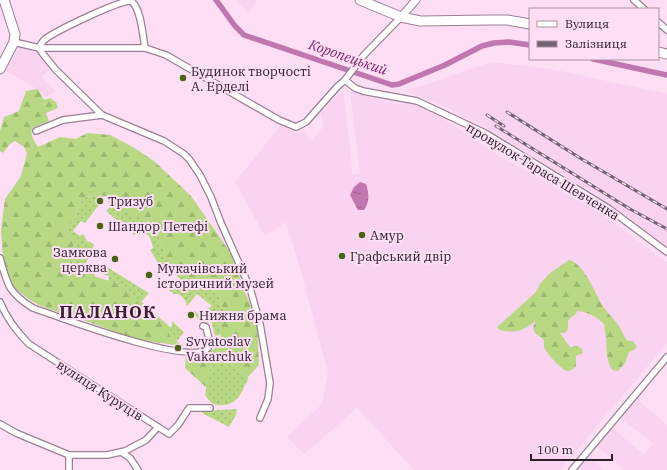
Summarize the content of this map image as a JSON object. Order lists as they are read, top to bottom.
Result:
{
  "streets": {
    "street": ["провулок Тараса Шевченка", "вулиця Куруців"]
  },
  "districts": ["ПАЛАНОК"],
  "water": ["Коропецький"],
  "places": [
    "Будинок творчості А. Ерделі",
    "Тризуб",
    "Шандор Петефі",
    "Амур",
    "Графський двір",
    "Замкова церква",
    "Мукачівський історичний музей",
    "Нижня брама",
    "Svyatoslav Vakarchuk"
  ],
  "legend": ["Вулиця", "Залізниця"],
  "scale_bar": "100 m"
}
